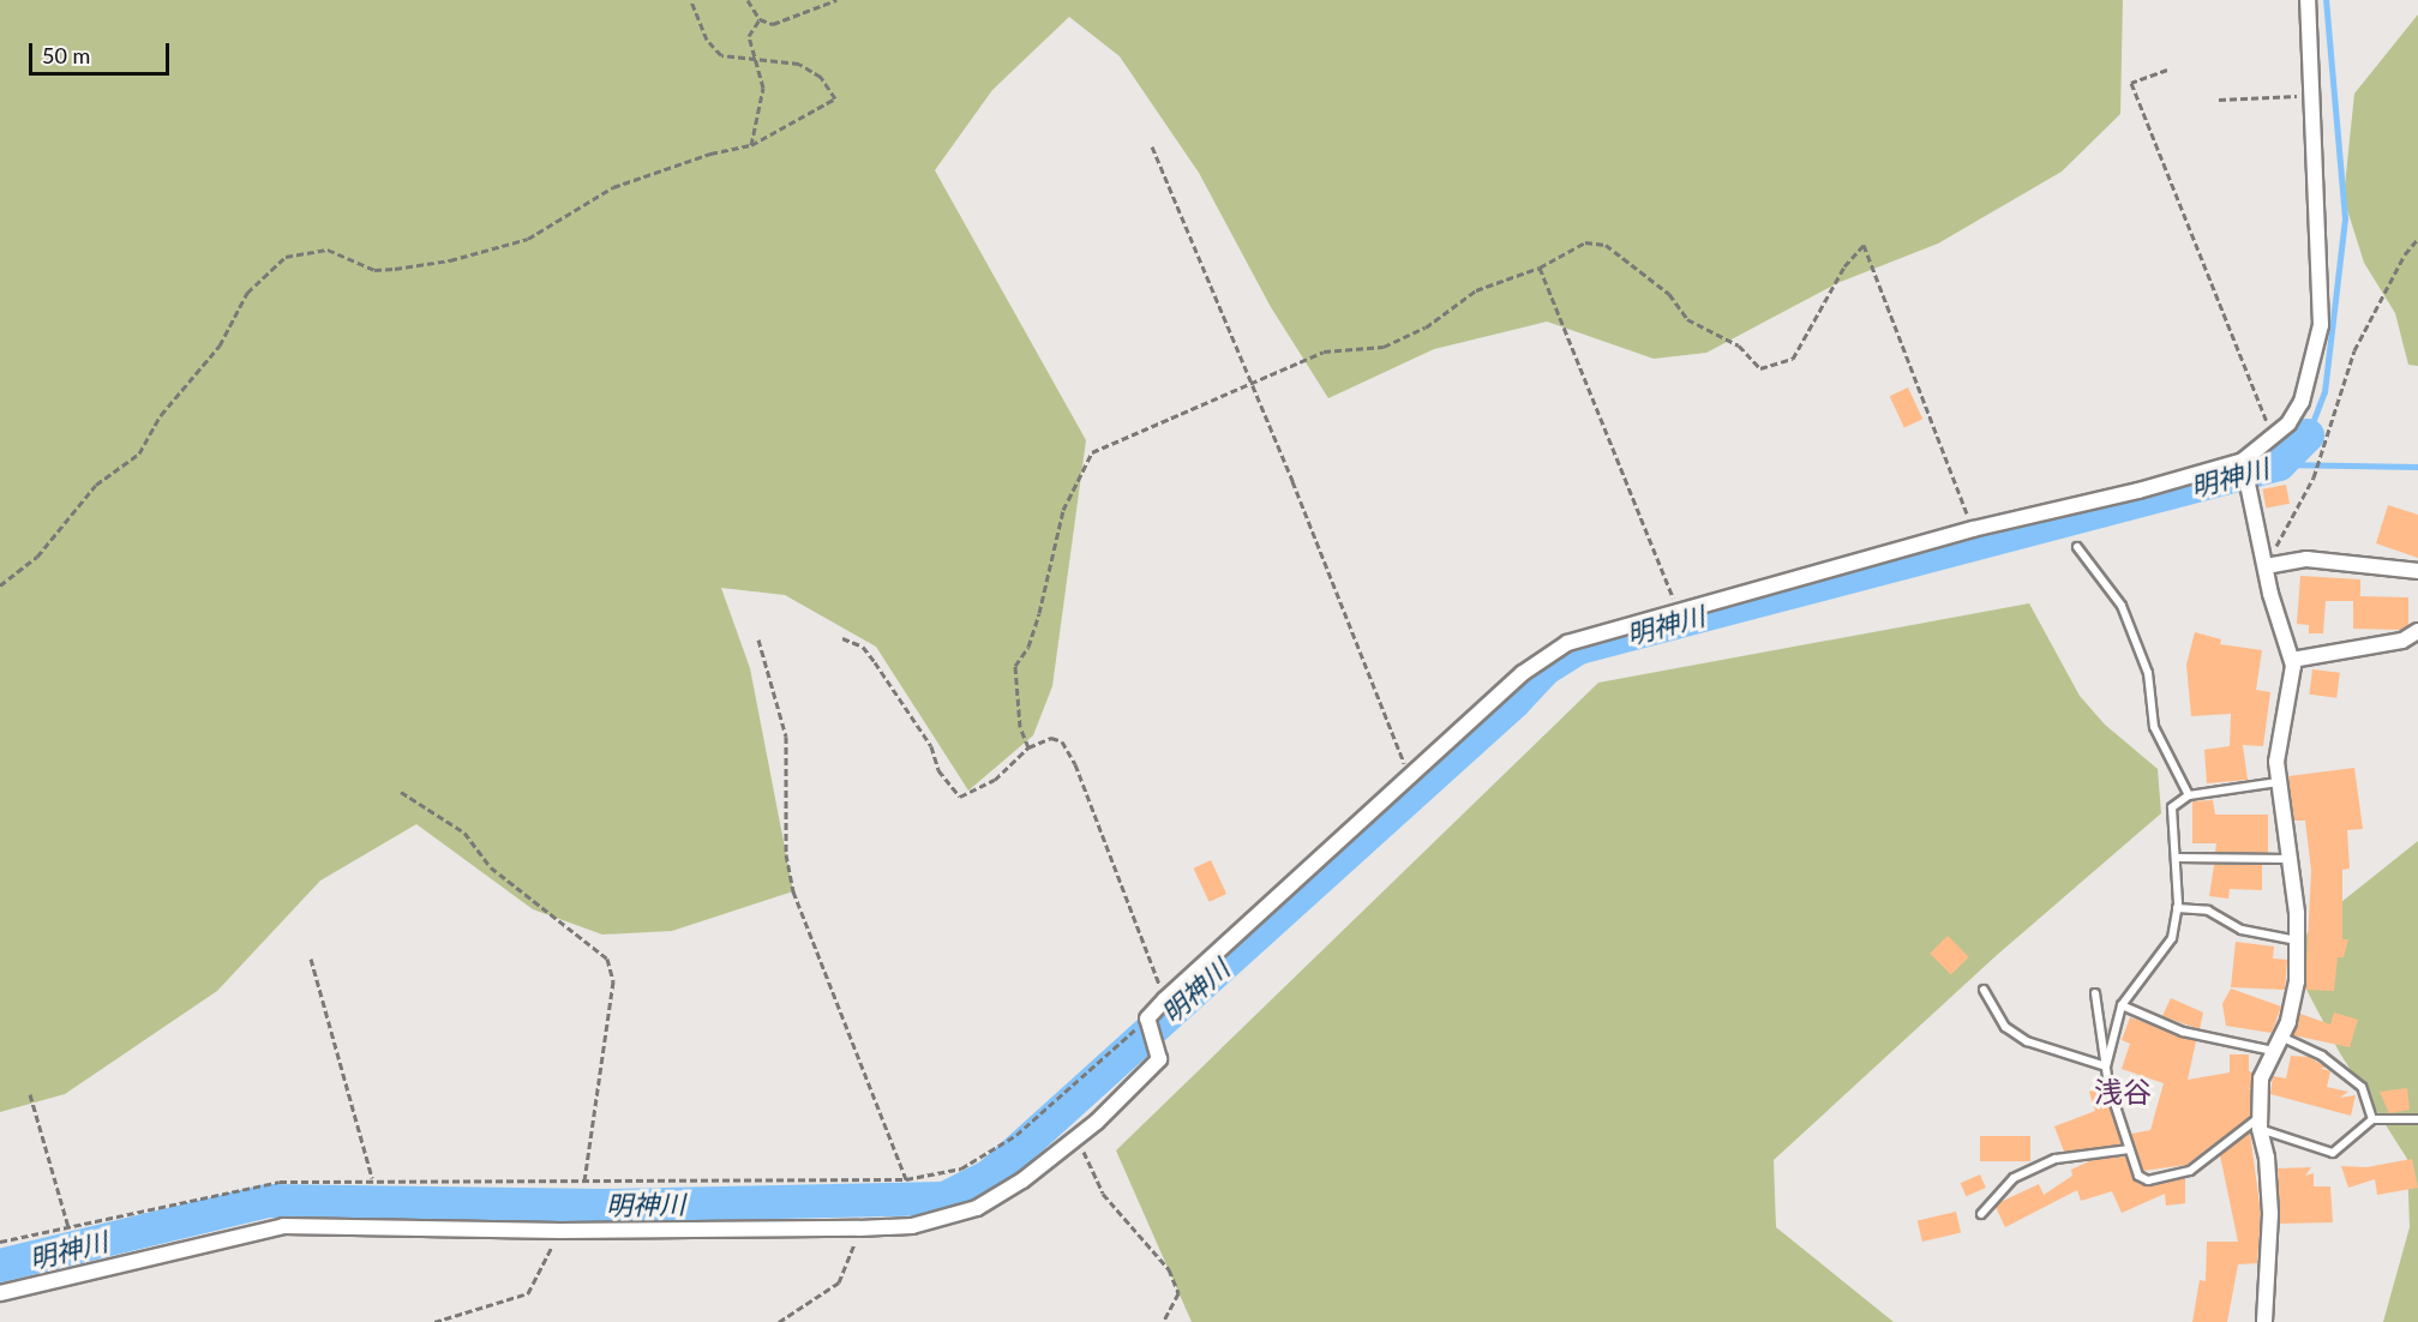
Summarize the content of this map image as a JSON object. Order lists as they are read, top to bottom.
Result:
{
  "districts": ["浅谷"],
  "water": ["明神川"],
  "scale_bar": "50 m"
}
